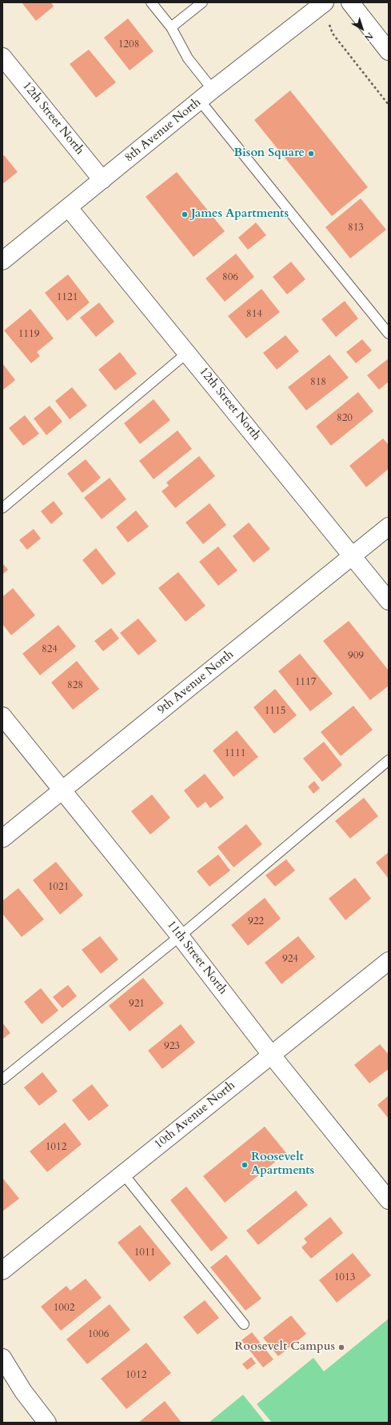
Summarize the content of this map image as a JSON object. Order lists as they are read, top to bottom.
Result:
{
  "streets": {
    "street": [
      "12th Street North",
      "8th Avenue North",
      "9th Avenue North",
      "11th Street North",
      "10th Avenue North"
    ]
  },
  "crossings": [
    ["12th Street North", "8th Avenue North"],
    ["12th Street North", "9th Avenue North"],
    ["9th Avenue North", "11th Street North"],
    ["11th Street North", "10th Avenue North"]
  ],
  "places": [
    "Bison Square",
    "James Apartments",
    "Roosevelt Apartments",
    "Roosevelt Campus"
  ],
  "house_numbers": [
    "1208",
    "813",
    "806",
    "1121",
    "814",
    "1119",
    "818",
    "820",
    "824",
    "909",
    "1117",
    "828",
    "1115",
    "1111",
    "1021",
    "922",
    "924",
    "921",
    "923",
    "1012",
    "1011",
    "1013",
    "1002",
    "1006",
    "1012"
  ],
  "north": "bottom right"
}
